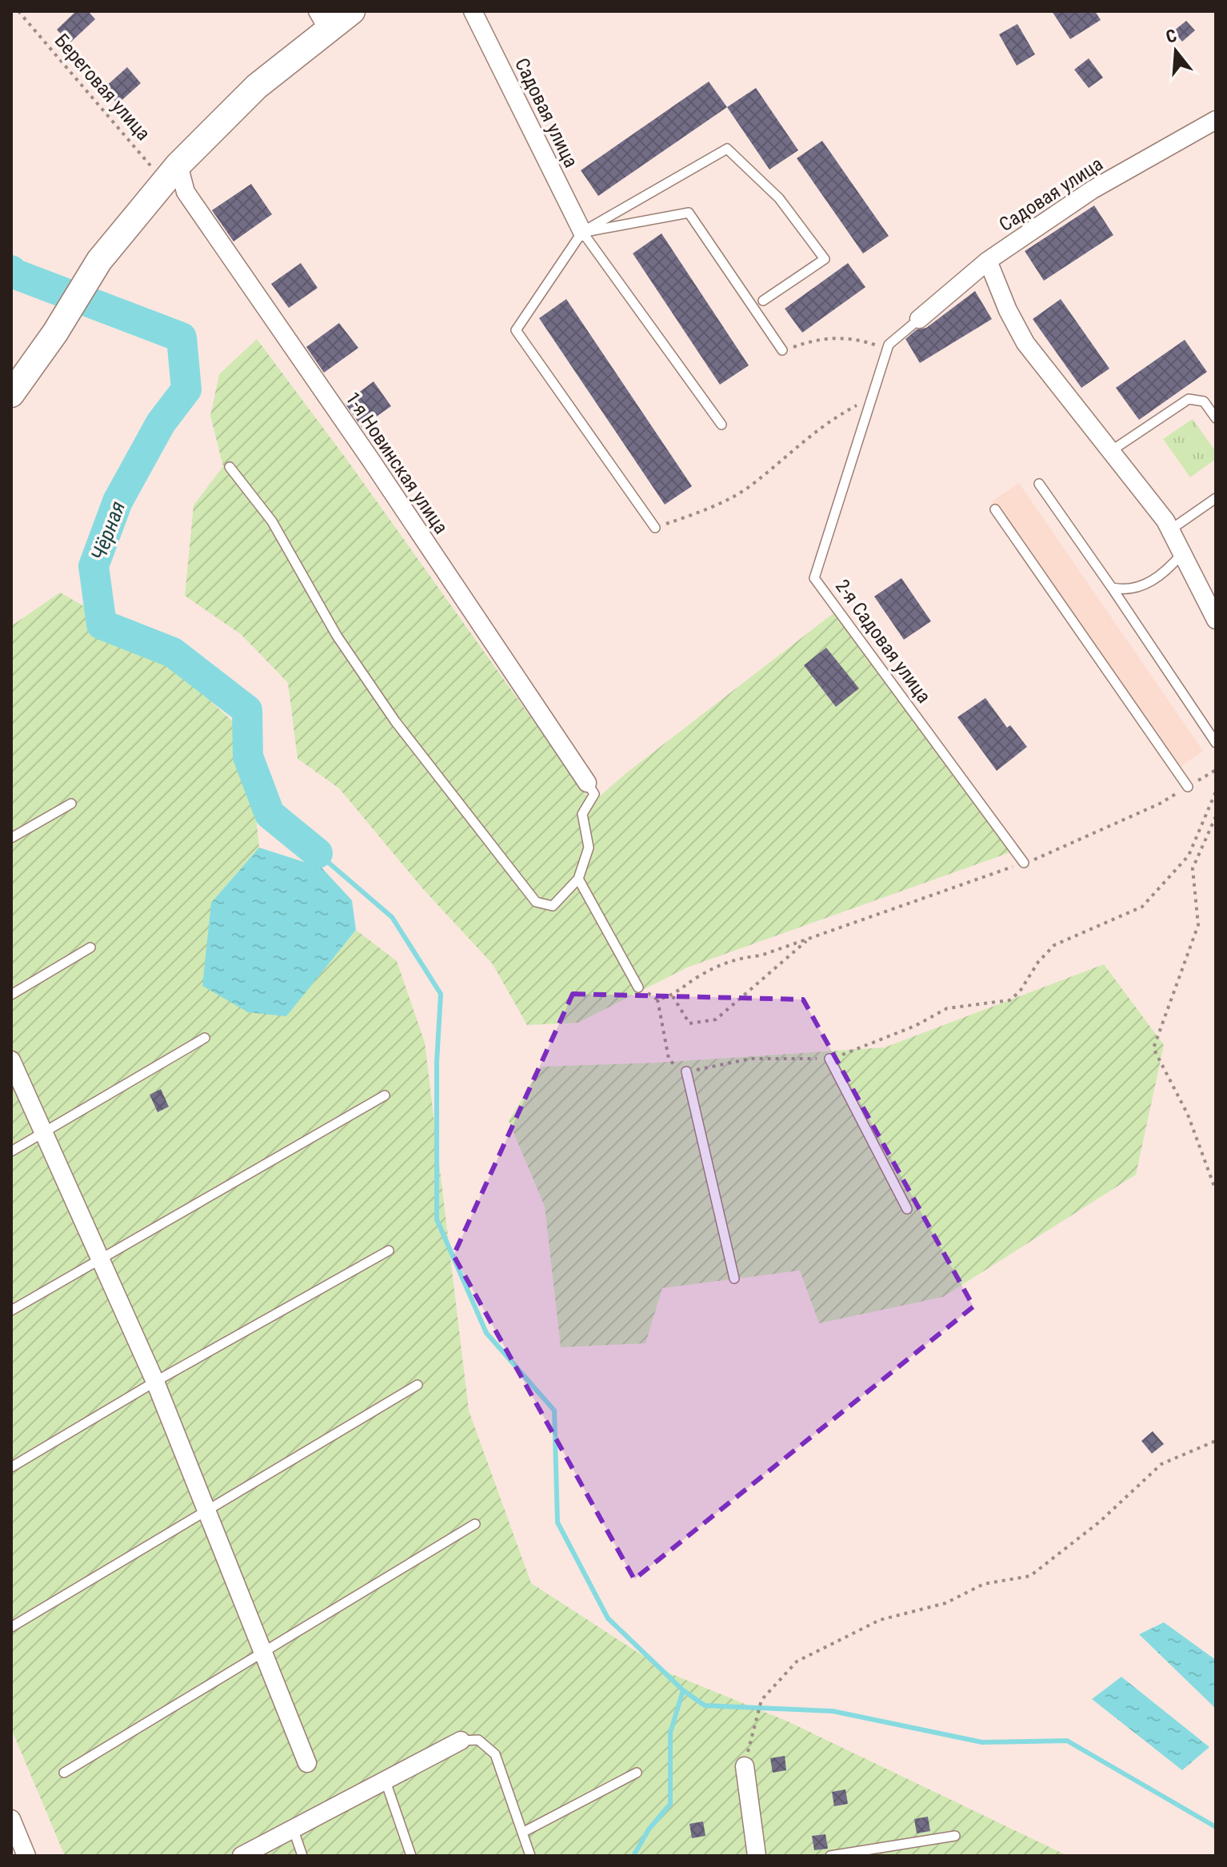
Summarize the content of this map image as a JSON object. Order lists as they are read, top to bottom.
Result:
{
  "streets": {
    "street": ["Садовая улица", "1-я Новинская улица"],
    "lane": ["2-я Садовая улица"],
    "path": ["Береговая улица"]
  },
  "crossings": [
    ["Береговая улица", "1-я Новинская улица"],
    ["Садовая улица", "2-я Садовая улица"]
  ],
  "water": ["Чёрная"],
  "north": "top"
}
